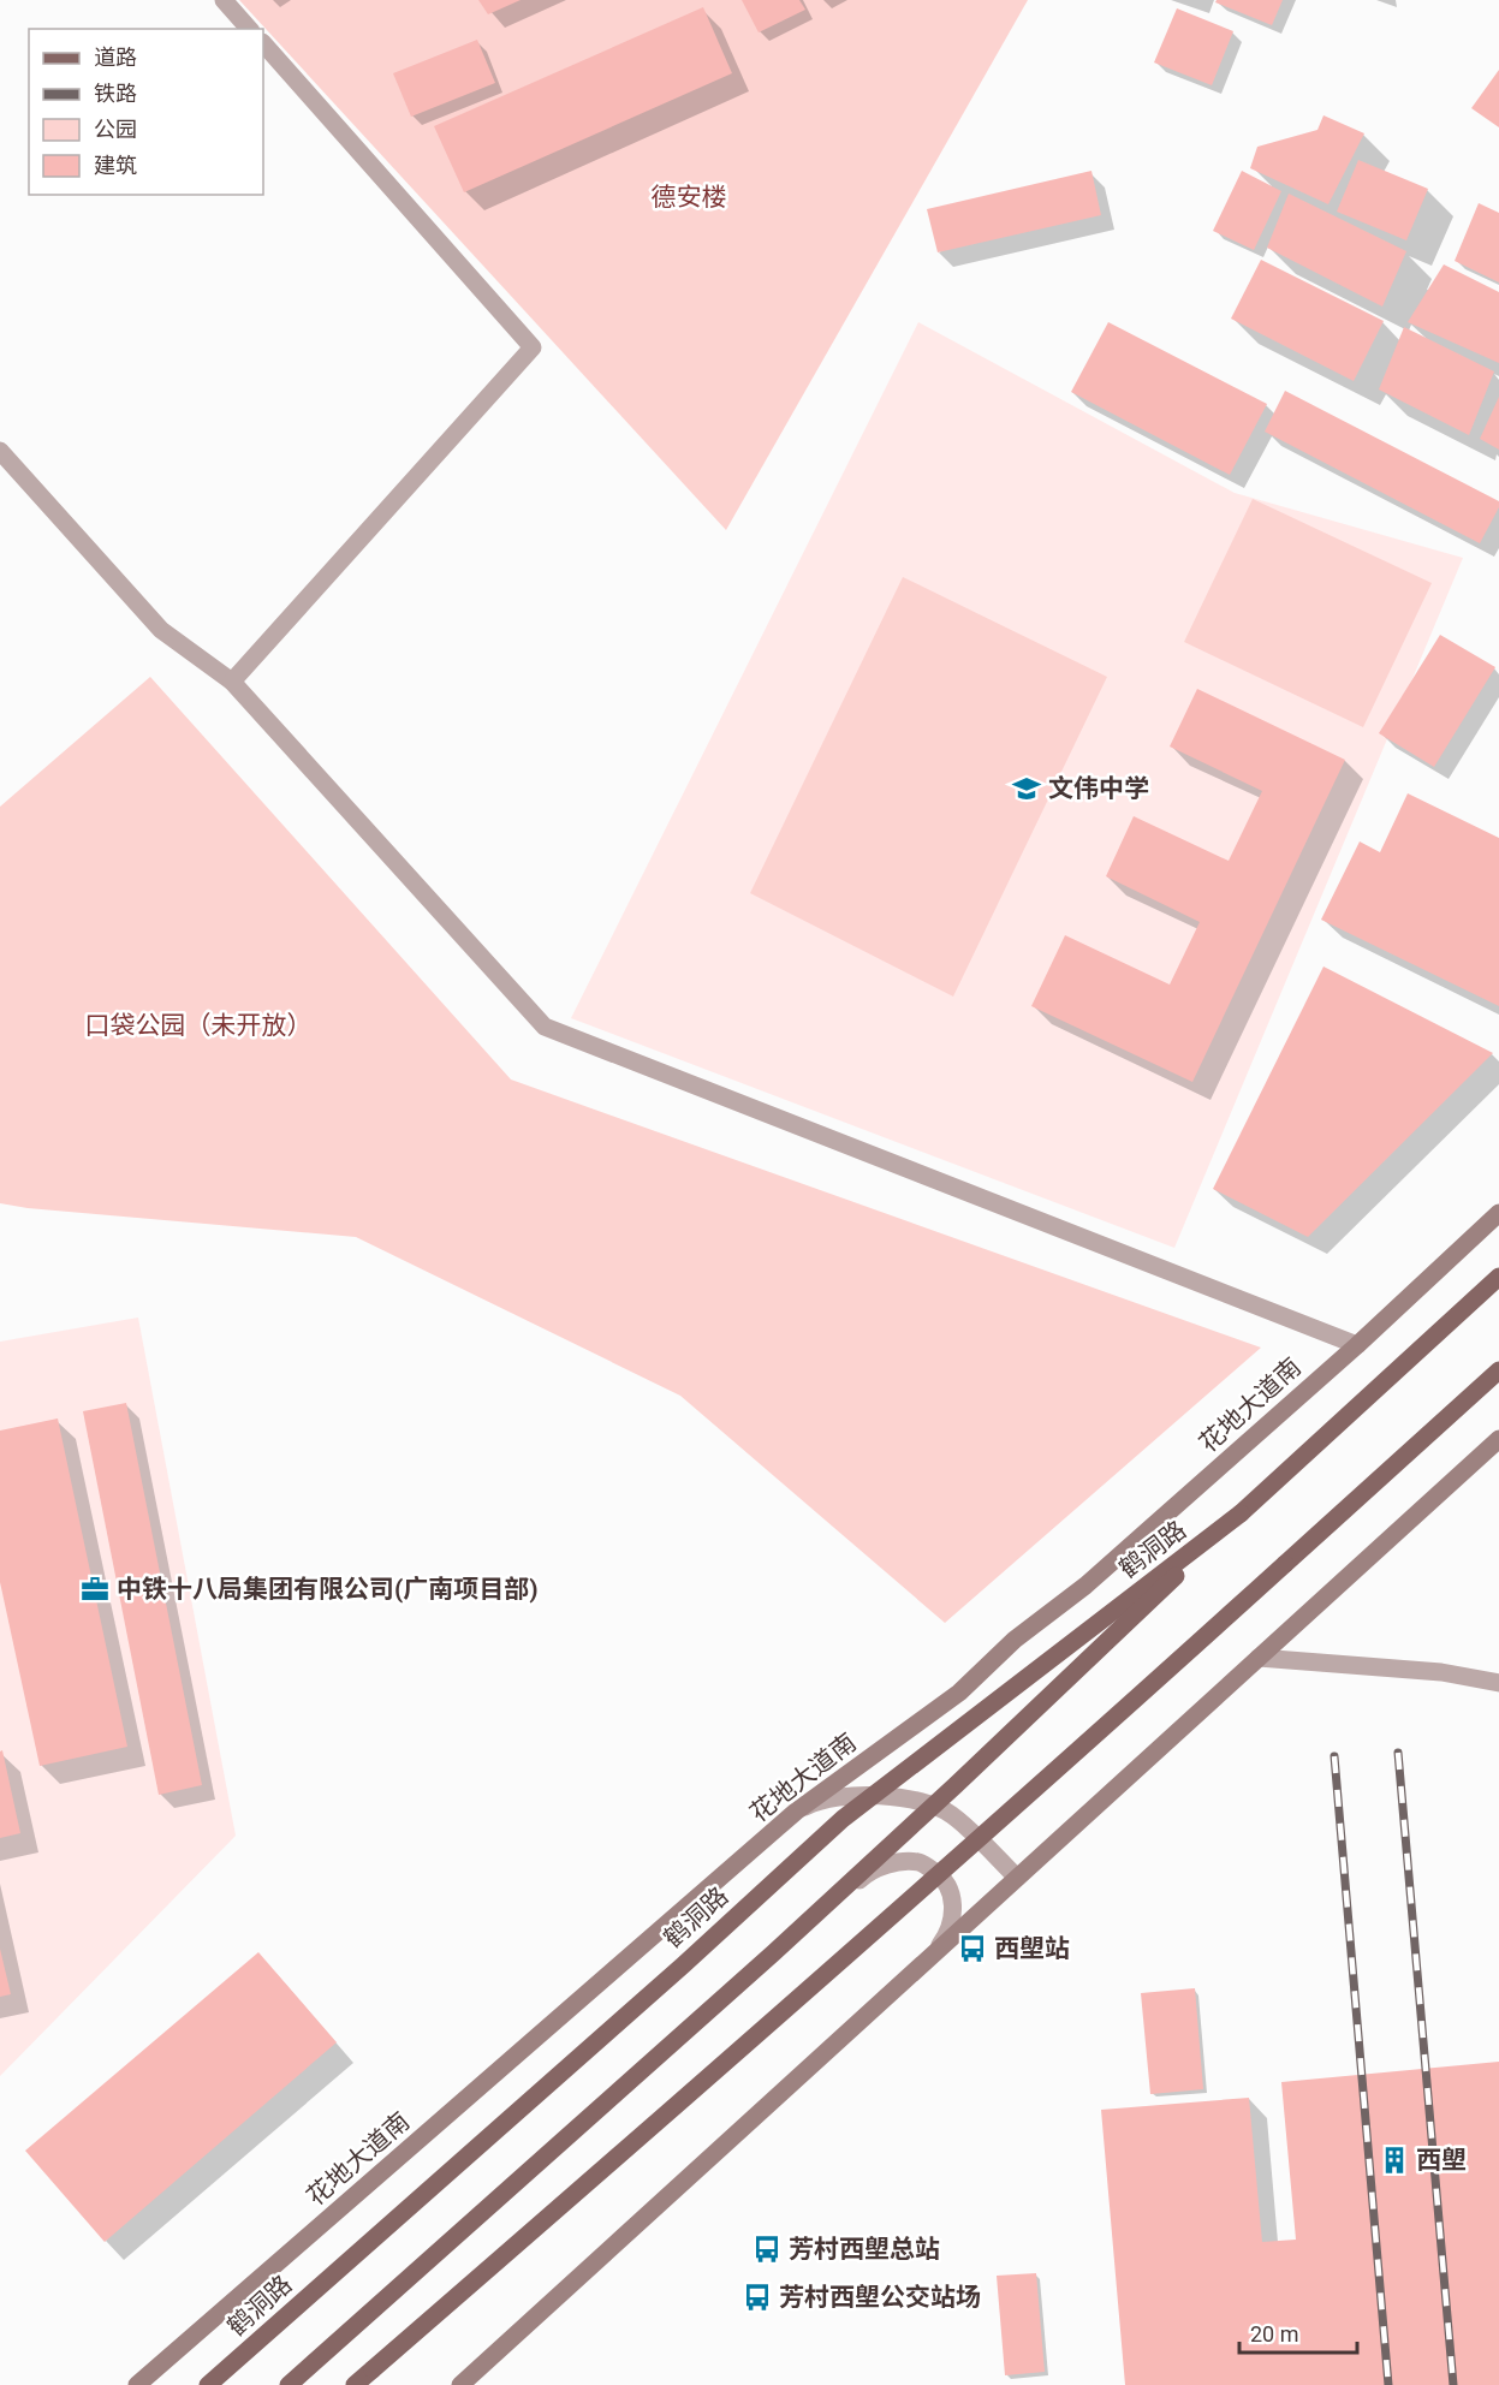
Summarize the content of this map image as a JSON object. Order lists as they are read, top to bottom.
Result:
{
  "streets": {
    "main road": ["花地大道南", "鹤洞路"]
  },
  "parks": ["德安楼", "口袋公园（未开放）"],
  "places": {
    "school or university": ["文伟中学"],
    "office": ["中铁十八局集团有限公司(广南项目部)"],
    "bus stop": ["西塱站", "芳村西塱总站", "芳村西塱公交站场"],
    "building": ["西塱"]
  },
  "legend": [
    "道路",
    "铁路",
    "公园",
    "建筑"
  ],
  "scale_bar": "20 m"
}
